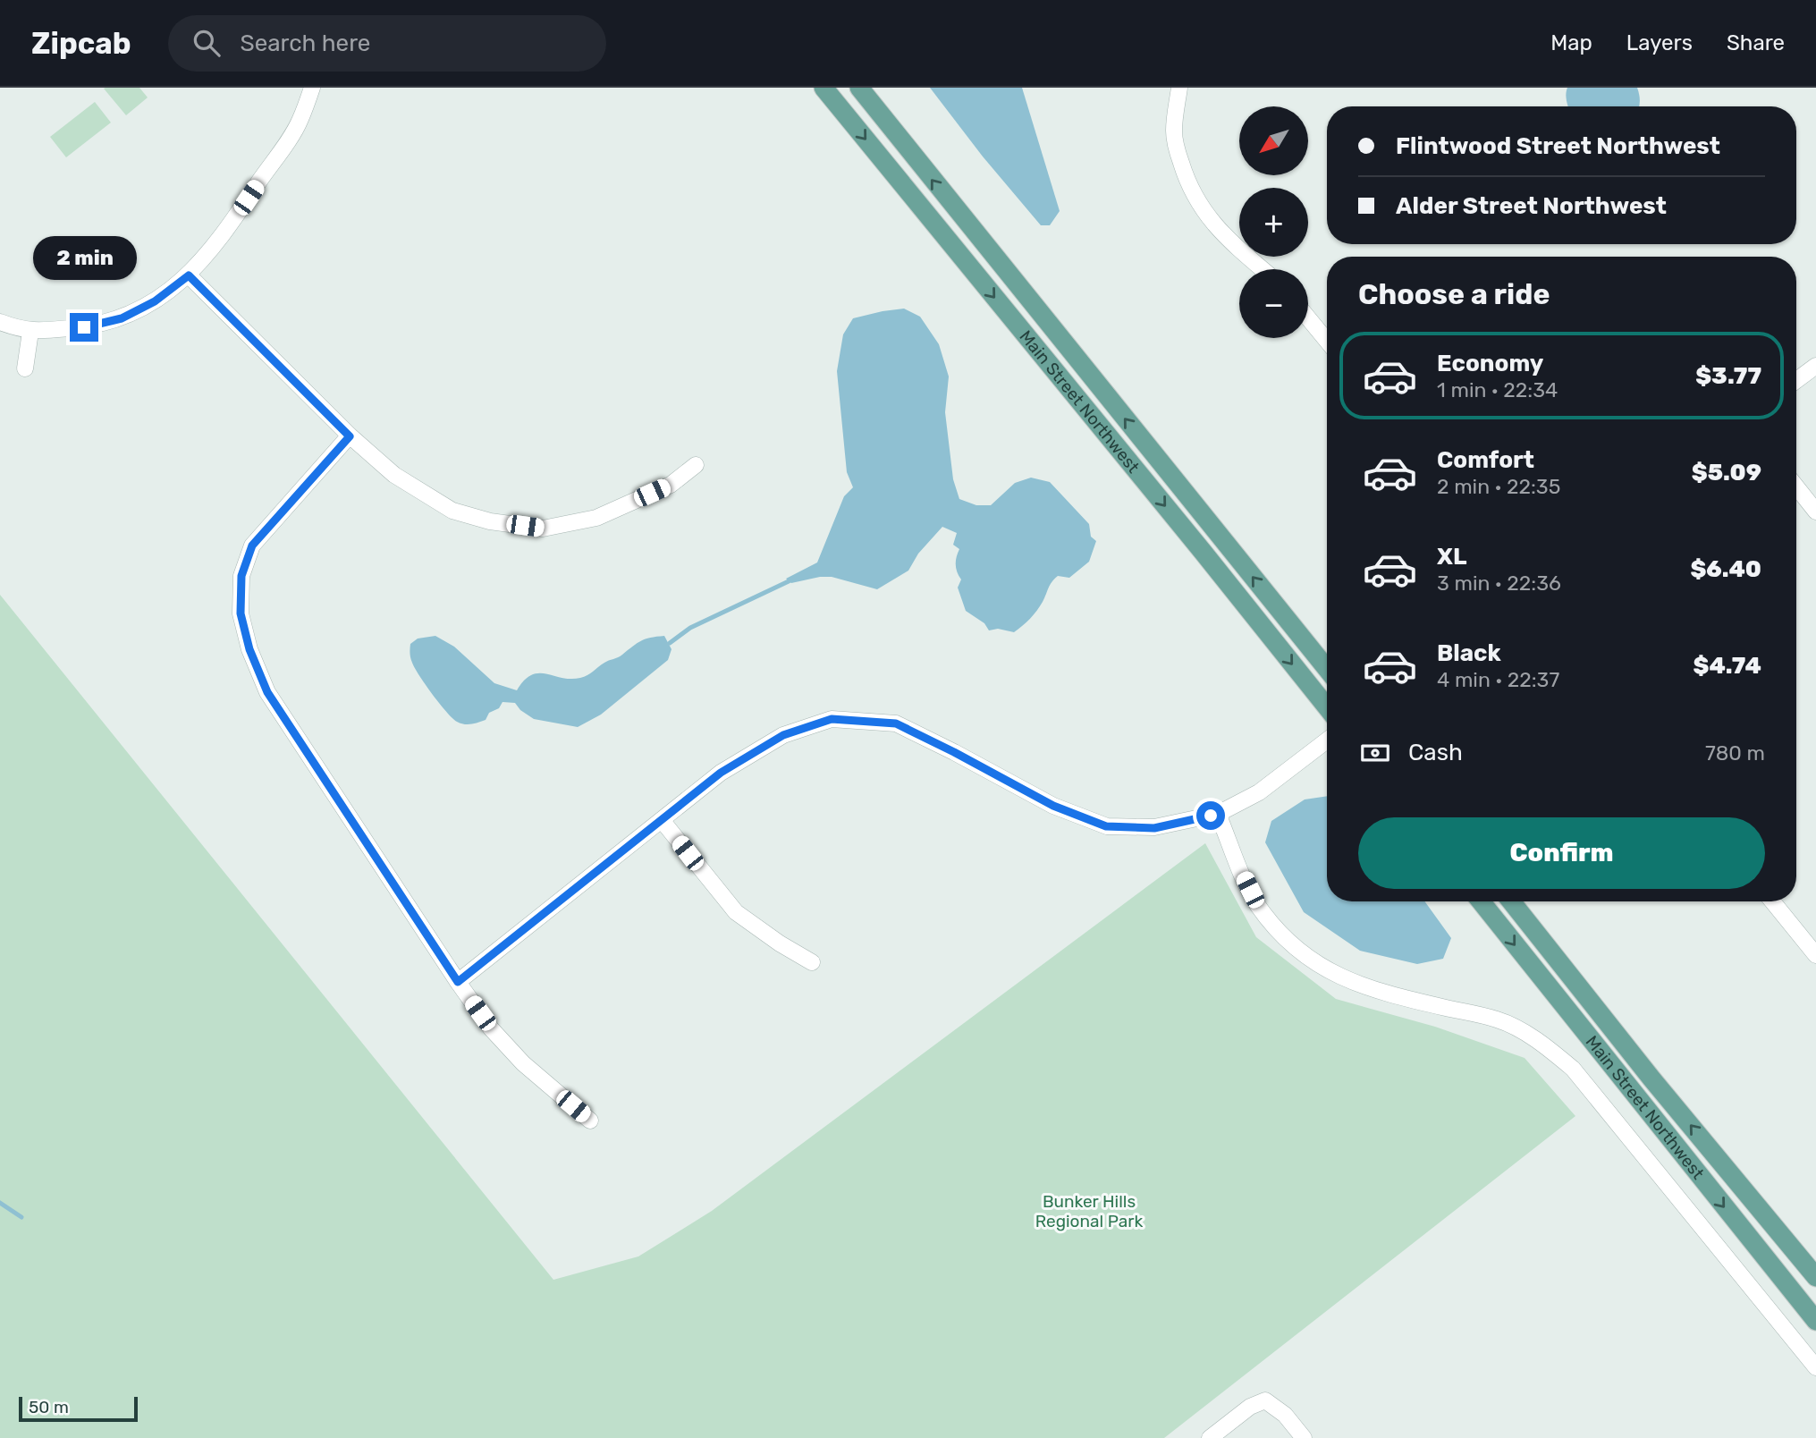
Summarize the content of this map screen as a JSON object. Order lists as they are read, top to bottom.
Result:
{
  "streets": {
    "main road": ["Main Street Northwest"]
  },
  "parks": ["Bunker Hills Regional Park"],
  "scale_bar": "50 m",
  "north": "bottom left",
  "page": {
    "header": "Zipcab",
    "search": "Search here",
    "nav": ["Map", "Layers", "Share"],
    "map_buttons": ["+", "−"],
    "banner": ["Flintwood Street Northwest", "Alder Street Northwest"],
    "bubble": "2 min",
    "heading": "Choose a ride",
    "list": [
      {
        "name": "Economy",
        "note": "1 min · 22:34",
        "value": "$3.77"
      },
      {
        "name": "Comfort",
        "note": "2 min · 22:35",
        "value": "$5.09"
      },
      {
        "name": "XL",
        "note": "3 min · 22:36",
        "value": "$6.40"
      },
      {
        "name": "Black",
        "note": "4 min · 22:37",
        "value": "$4.74"
      }
    ],
    "pay": ["Cash", "780 m"],
    "buttons": "Confirm",
    "scale": "50 m"
  }
}
